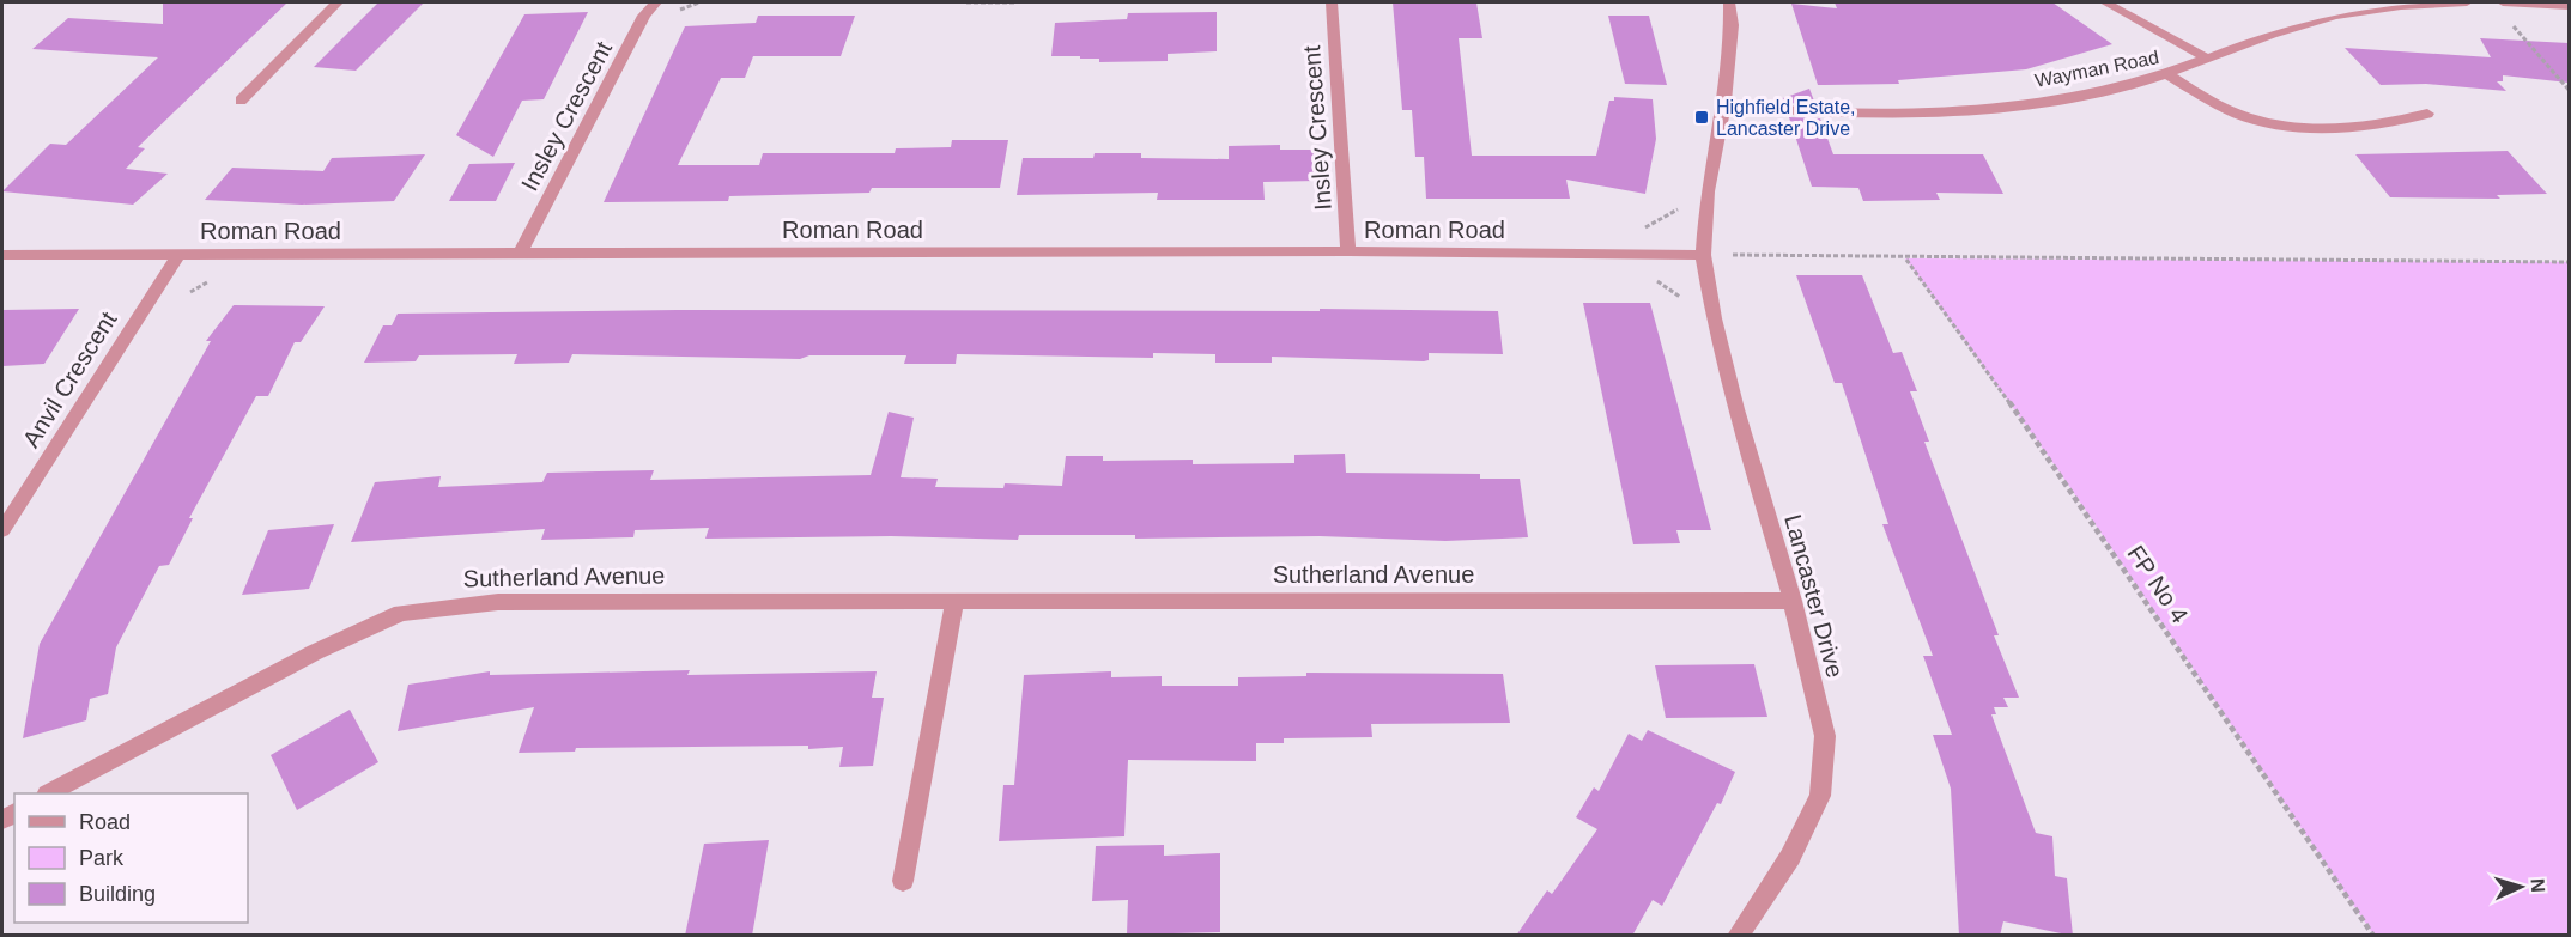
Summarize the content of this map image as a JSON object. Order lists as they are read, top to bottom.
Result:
{
  "streets": {
    "street": [
      "Wayman Road",
      "Insley Crescent",
      "Roman Road",
      "Anvil Crescent",
      "Sutherland Avenue",
      "Lancaster Drive"
    ],
    "path": ["FP No 4"]
  },
  "crossings": [
    ["Wayman Road", "Lancaster Drive"],
    ["Insley Crescent", "Roman Road"],
    ["Roman Road", "Anvil Crescent"],
    ["Roman Road", "Lancaster Drive"],
    ["Sutherland Avenue", "Lancaster Drive"]
  ],
  "places": {
    "transit": ["Highfield Estate, Lancaster Drive"]
  },
  "legend": ["Road", "Park", "Building"],
  "north": "right"
}
